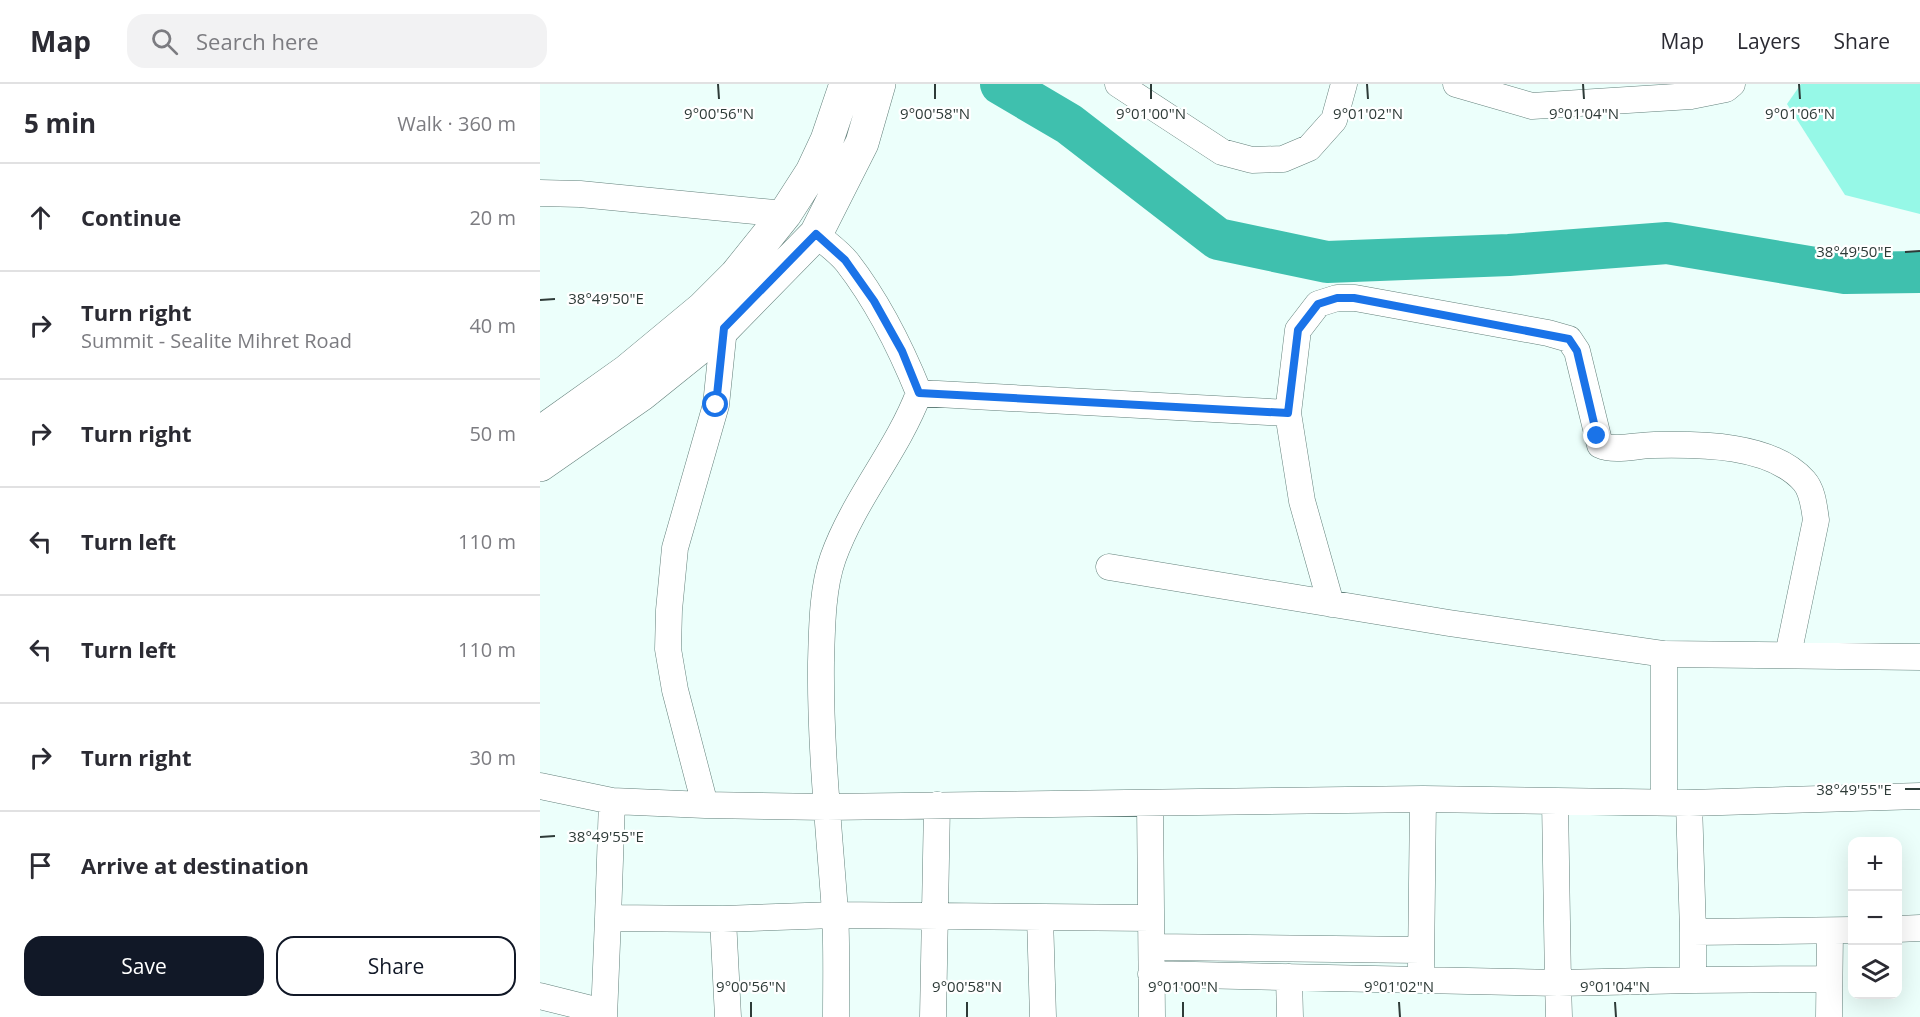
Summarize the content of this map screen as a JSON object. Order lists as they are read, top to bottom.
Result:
{
  "page": {
    "header": "Map",
    "search": "Search here",
    "nav": ["Map", "Layers", "Share"],
    "heading": ["5 min", "Walk · 360 m"],
    "list": [
      ["Continue", "20 m"],
      ["Turn right", "Summit - Sealite Mihret Road", "40 m"],
      ["Turn right", "50 m"],
      ["Turn left", "110 m"],
      ["Turn left", "110 m"],
      ["Turn right", "30 m"],
      "Arrive at destination"
    ],
    "map_buttons": ["+", "−"],
    "buttons": ["Save", "Share"]
  },
  "coordinates": [
    "9°00'56\"N",
    "9°00'58\"N",
    "9°01'00\"N",
    "9°01'02\"N",
    "9°01'04\"N",
    "9°01'06\"N",
    "38°49'50\"E",
    "38°49'55\"E"
  ]
}
